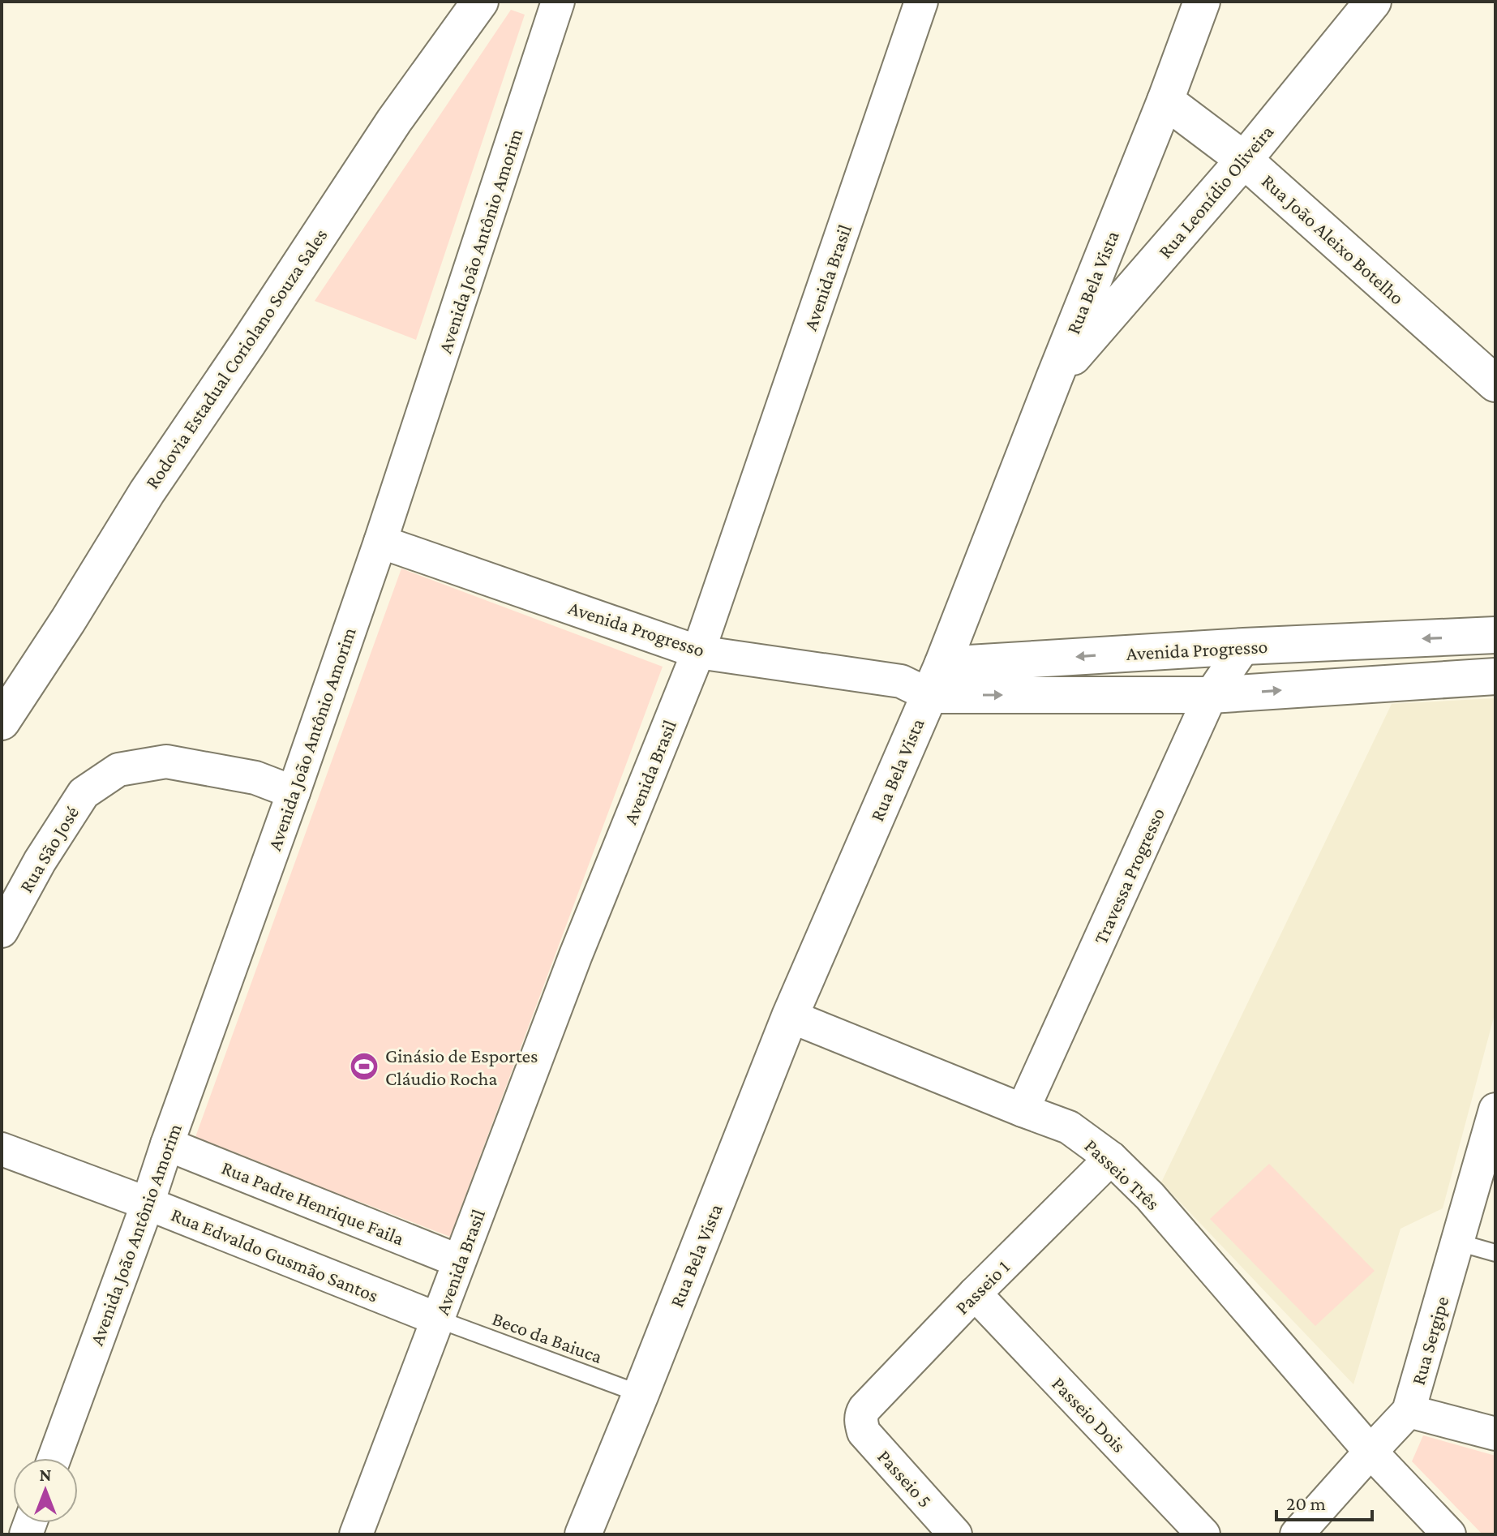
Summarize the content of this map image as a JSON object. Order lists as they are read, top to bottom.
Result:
{
  "streets": {
    "street": [
      "Rua Leonídio Oliveira",
      "Rua João Aleixo Botelho",
      "Avenida João Antônio Amorim",
      "Avenida Brasil",
      "Rua Bela Vista",
      "Rodovia Estadual Coriolano Souza Sales",
      "Avenida Progresso",
      "Rua São José",
      "Travessa Progresso",
      "Passeio Três",
      "Rua Padre Henrique Faila",
      "Rua Edvaldo Gusmão Santos",
      "Passeio 1",
      "Rua Sergipe",
      "Passeio Dois",
      "Passeio 5"
    ],
    "lane": ["Beco da Baiuca"]
  },
  "crossings": [
    ["Rua Leonídio Oliveira", "Rua João Aleixo Botelho"],
    ["Rua Leonídio Oliveira", "Rua Bela Vista"],
    ["Rua João Aleixo Botelho", "Rua Bela Vista"],
    ["Avenida João Antônio Amorim", "Avenida Progresso"],
    ["Avenida João Antônio Amorim", "Rua São José"],
    ["Avenida João Antônio Amorim", "Rua Padre Henrique Faila"],
    ["Avenida João Antônio Amorim", "Rua Edvaldo Gusmão Santos"],
    ["Avenida Brasil", "Avenida Progresso"],
    ["Avenida Brasil", "Rua Padre Henrique Faila"],
    ["Avenida Brasil", "Rua Edvaldo Gusmão Santos"],
    ["Avenida Brasil", "Beco da Baiuca"],
    ["Rua Bela Vista", "Avenida Progresso"],
    ["Rua Bela Vista", "Passeio Três"],
    ["Rua Bela Vista", "Beco da Baiuca"],
    ["Avenida Progresso", "Travessa Progresso"],
    ["Travessa Progresso", "Passeio Três"],
    ["Passeio Três", "Passeio 1"],
    ["Passeio Três", "Rua Sergipe"],
    ["Rua Edvaldo Gusmão Santos", "Beco da Baiuca"],
    ["Passeio 1", "Passeio Dois"],
    ["Passeio 1", "Passeio 5"]
  ],
  "places": {
    "sports": ["Ginásio de Esportes Cláudio Rocha"]
  },
  "scale_bar": "20 m",
  "north": "top"
}
